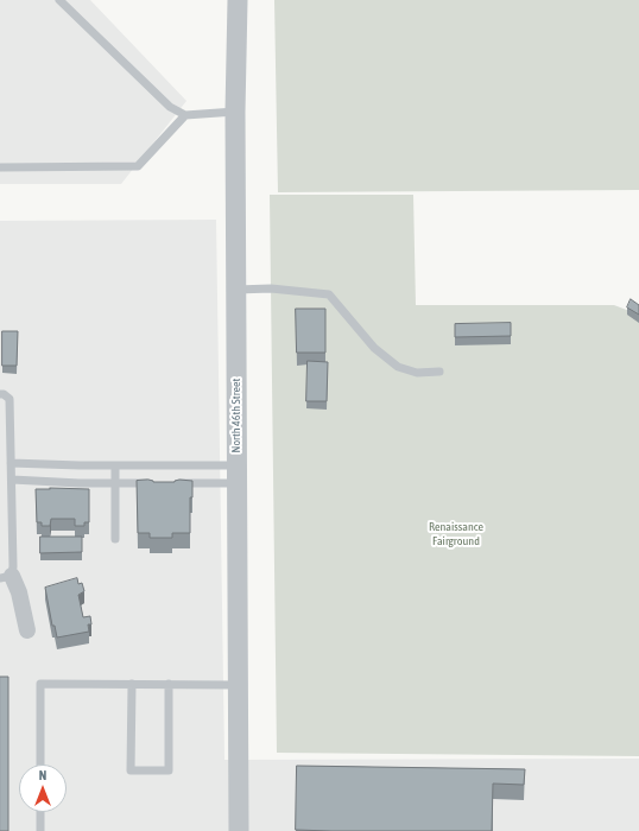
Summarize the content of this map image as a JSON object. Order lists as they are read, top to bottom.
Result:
{
  "streets": {
    "street": ["North 46th Street"]
  },
  "parks": ["Renaissance Fairground"],
  "north": "top"
}
